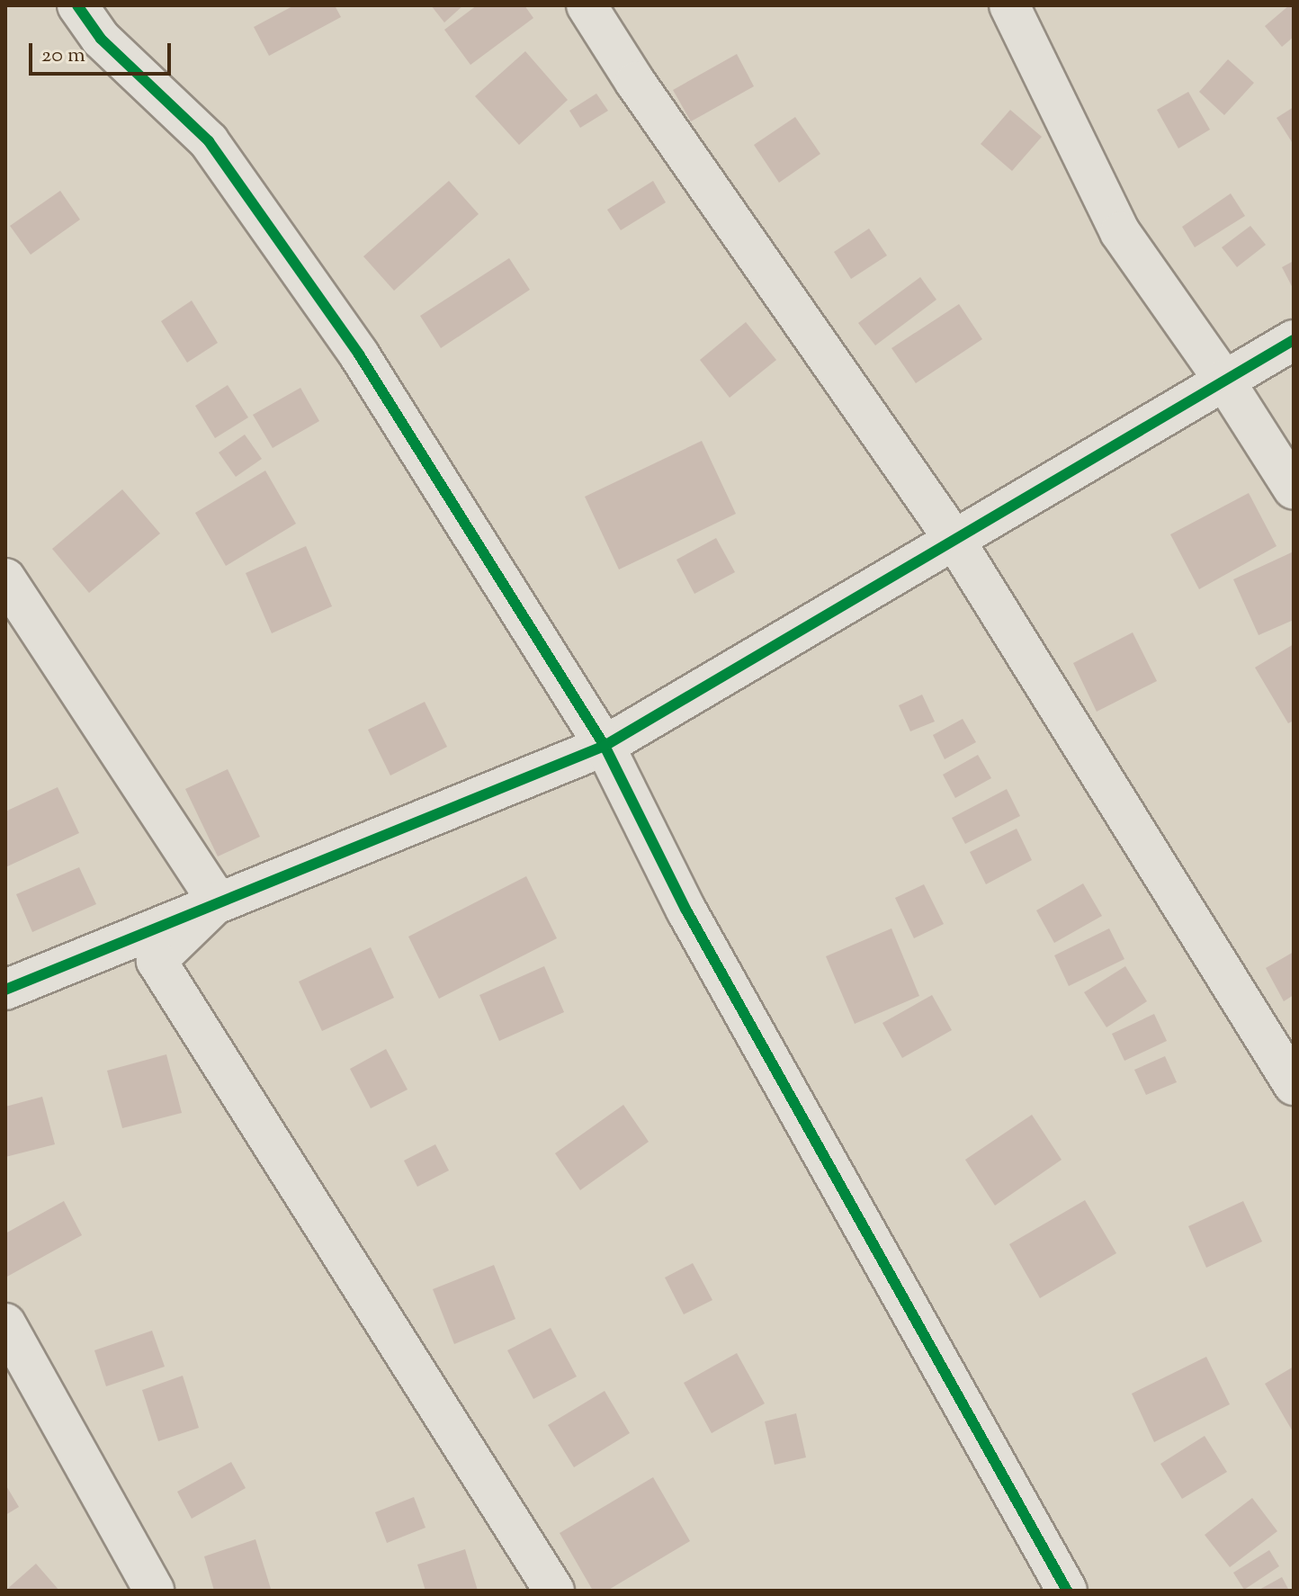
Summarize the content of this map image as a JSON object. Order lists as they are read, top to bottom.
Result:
{
  "scale_bar": "20 m"
}
